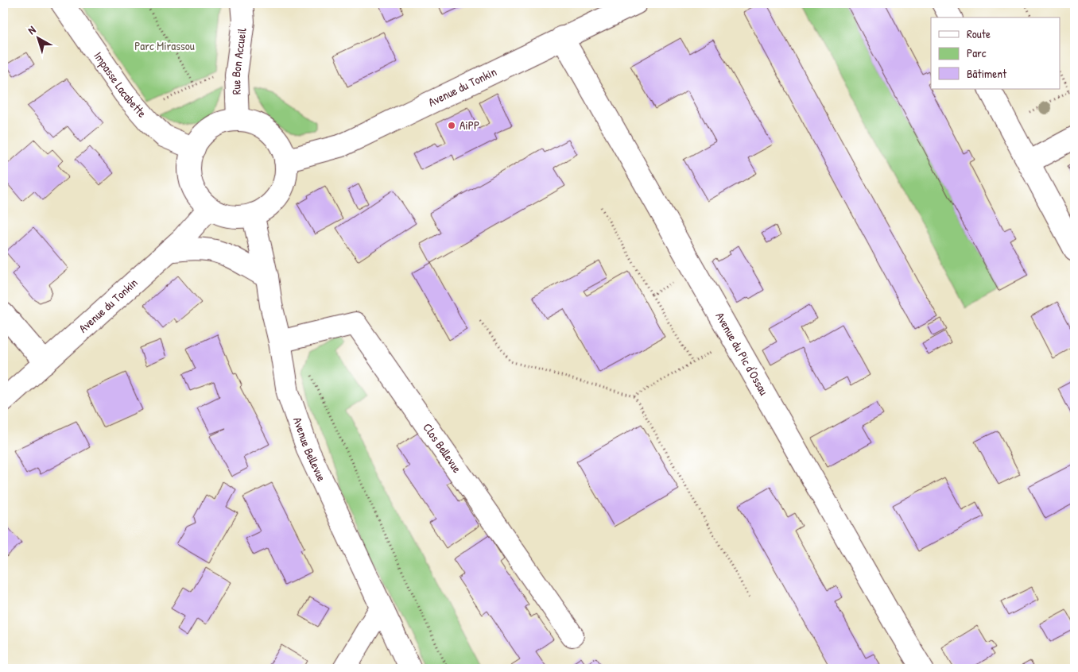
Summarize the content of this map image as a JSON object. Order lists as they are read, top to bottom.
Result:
{
  "streets": {
    "street": [
      "Rue Bon Accueil",
      "Impasse Lacabette",
      "Avenue du Tonkin",
      "Avenue du Pic d'Ossau",
      "Clos Bellevue",
      "Avenue Bellevue"
    ]
  },
  "crossings": [
    ["Rue Bon Accueil", "Impasse Lacabette"],
    ["Rue Bon Accueil", "Avenue du Tonkin"],
    ["Rue Bon Accueil", "Avenue Bellevue"],
    ["Impasse Lacabette", "Avenue du Tonkin"],
    ["Impasse Lacabette", "Avenue Bellevue"],
    ["Avenue du Tonkin", "Avenue du Pic d'Ossau"],
    ["Avenue du Tonkin", "Avenue Bellevue"],
    ["Clos Bellevue", "Avenue Bellevue"]
  ],
  "parks": ["Parc Mirassou"],
  "places": ["AiPP"],
  "legend": ["Route", "Parc", "Bâtiment"],
  "north": "top left"
}
